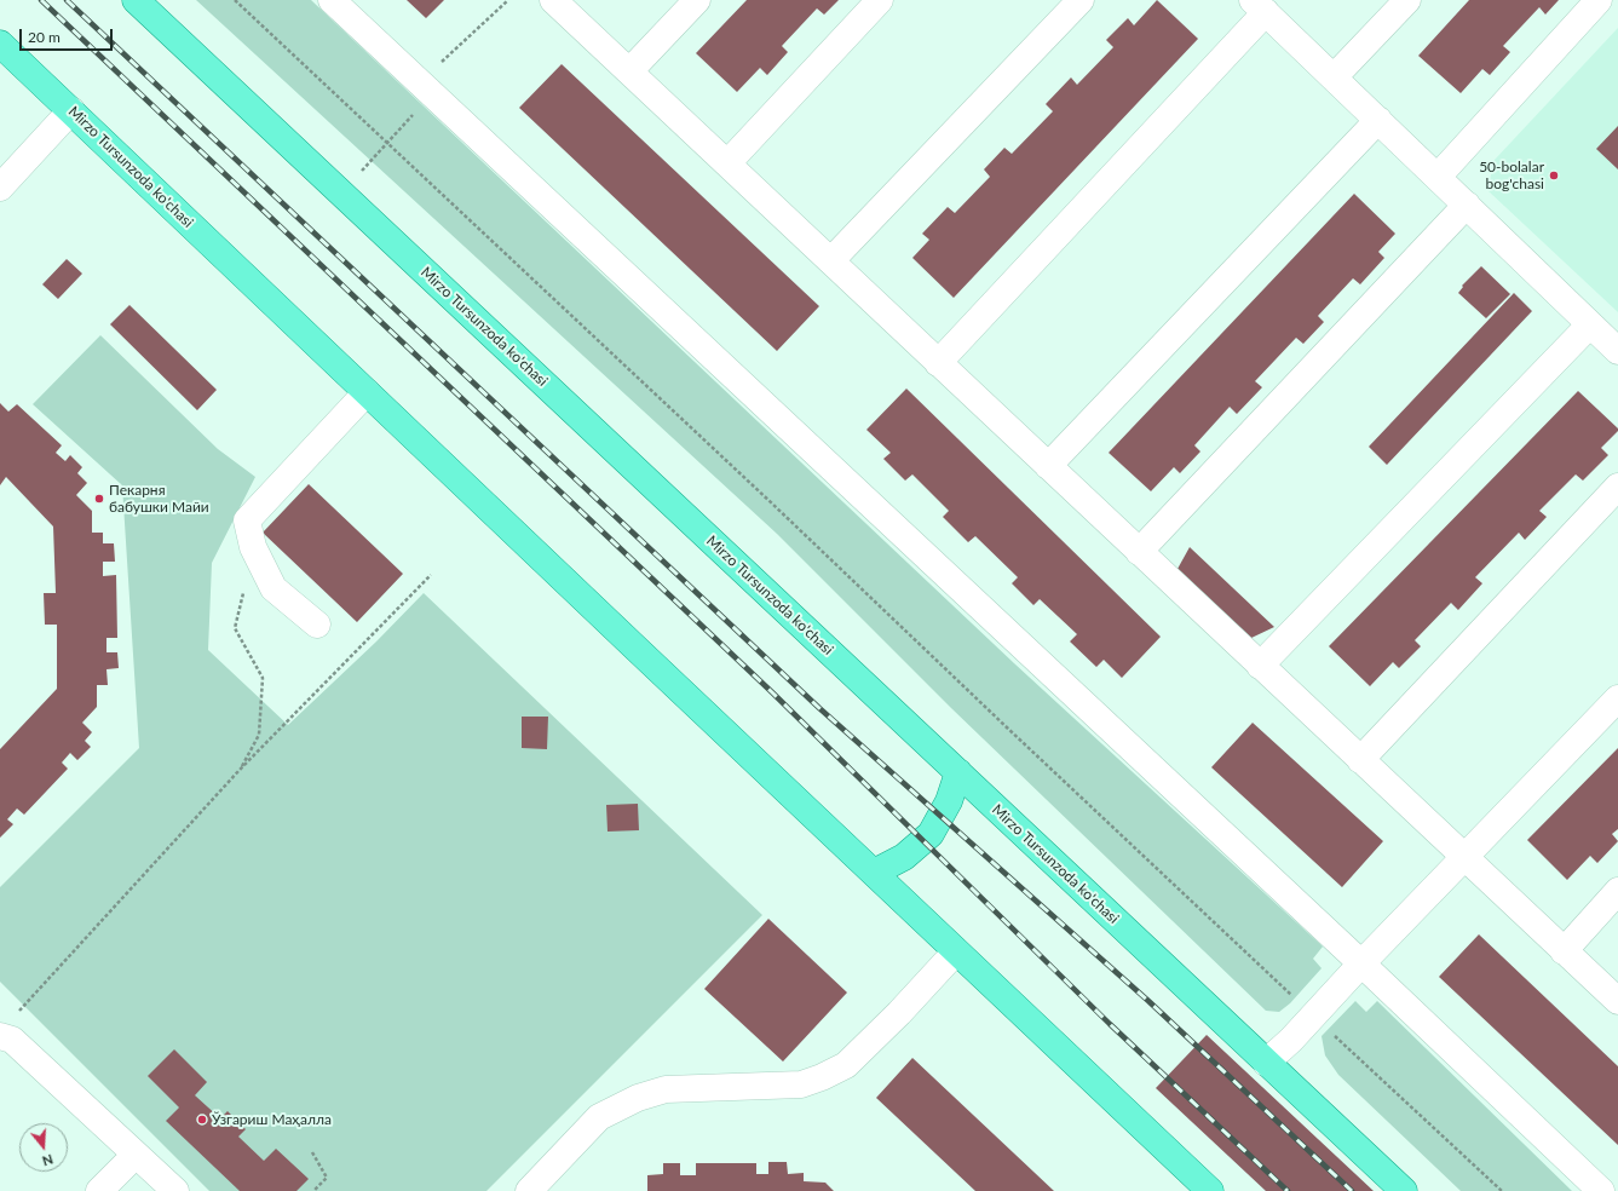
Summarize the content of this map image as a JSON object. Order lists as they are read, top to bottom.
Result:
{
  "streets": {
    "main road": ["Mirzo Tursunzoda ko'chasi"]
  },
  "places": ["50-bolalar bog'chasi", "Пекарня бабушки Майи", "Ўзгариш Маҳалла"],
  "scale_bar": "20 m",
  "north": "bottom"
}
